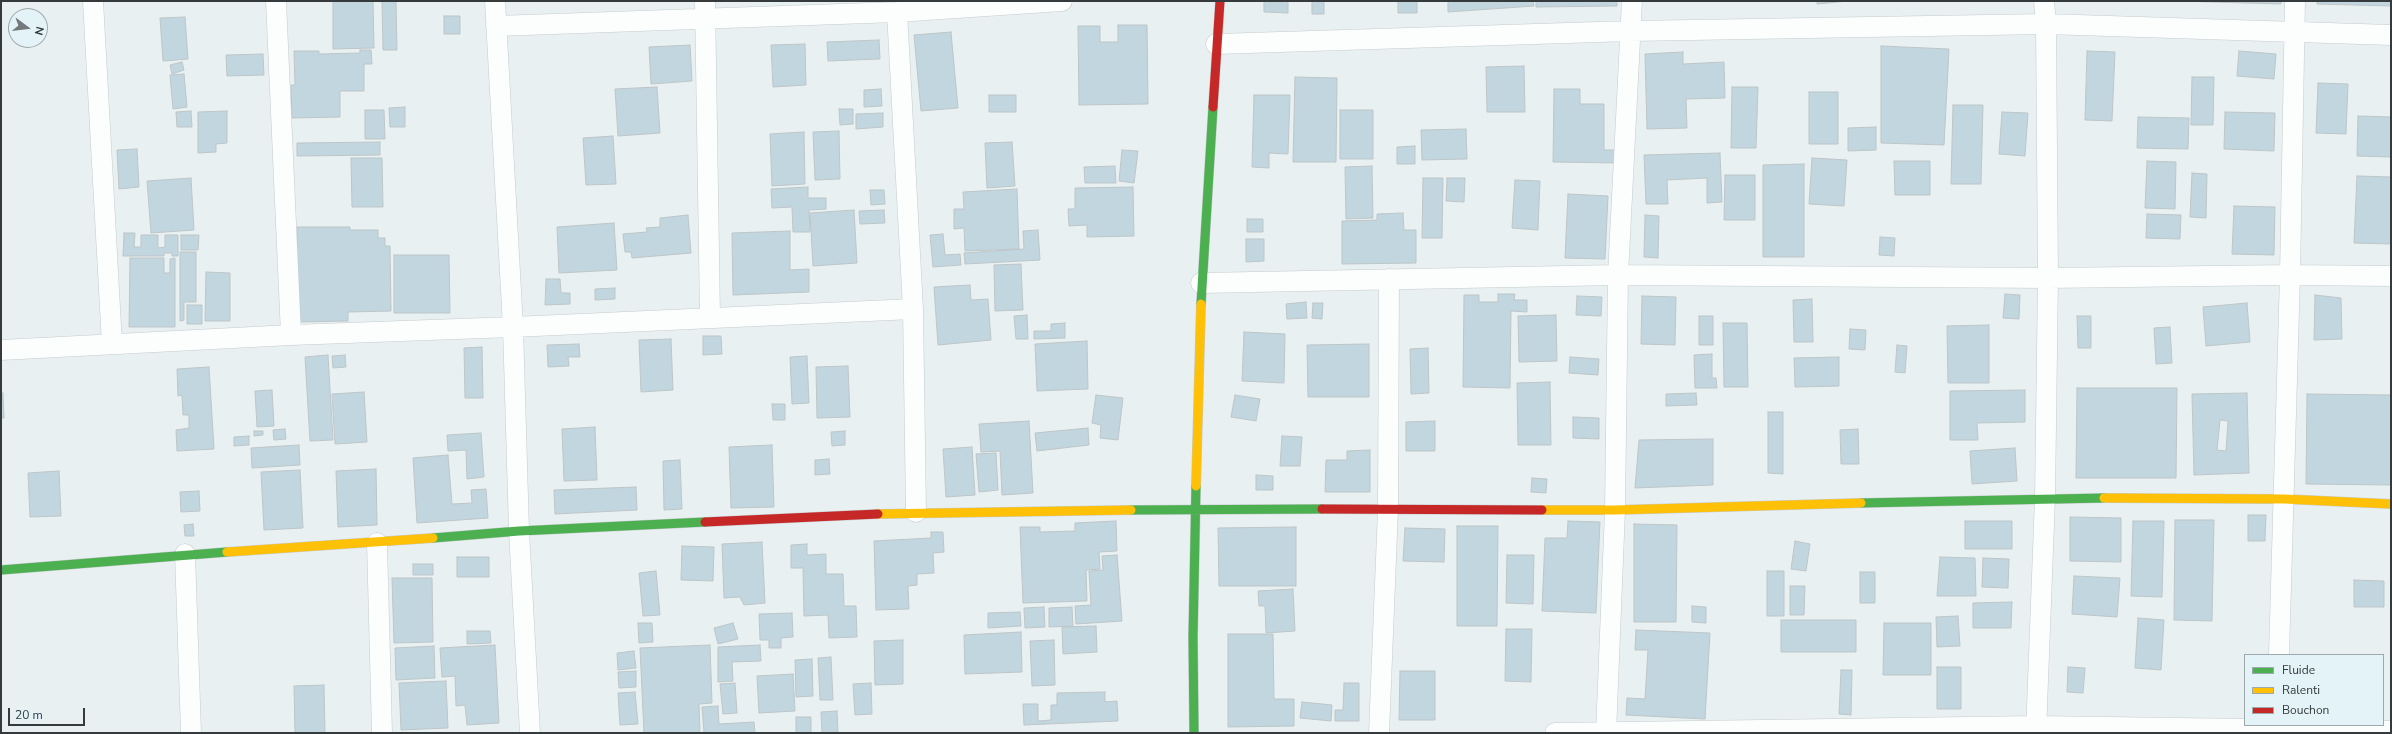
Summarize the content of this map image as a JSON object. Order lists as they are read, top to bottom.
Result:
{
  "legend": ["Fluide", "Ralenti", "Bouchon"],
  "scale_bar": "20 m",
  "north": "right"
}
